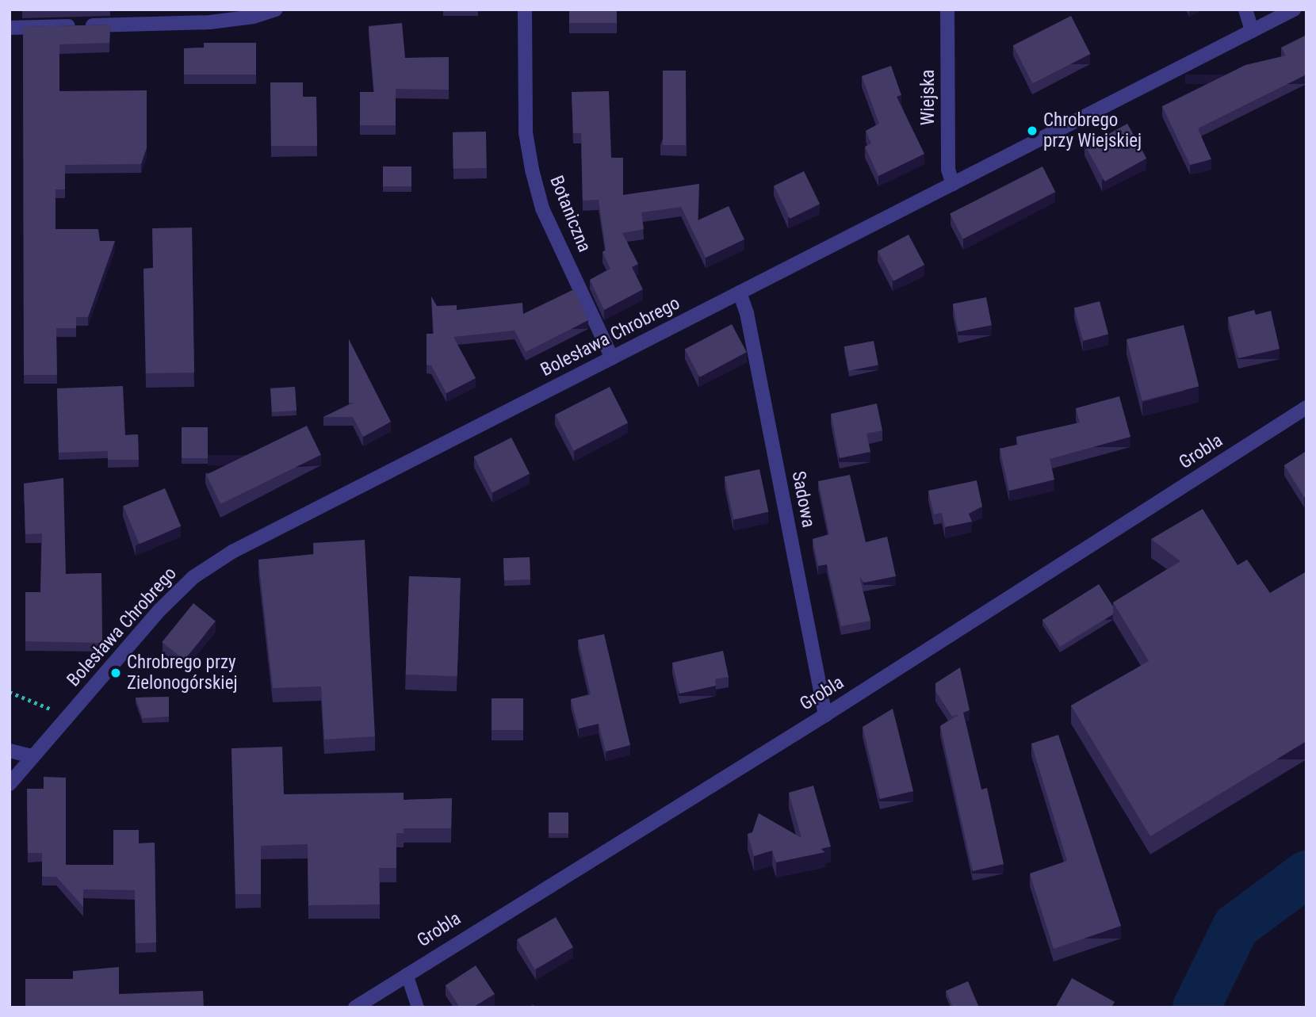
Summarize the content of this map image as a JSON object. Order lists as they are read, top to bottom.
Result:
{
  "streets": {
    "street": [
      "Wiejska",
      "Botaniczna",
      "Bolesława Chrobrego",
      "Grobla",
      "Sadowa"
    ]
  },
  "crossings": [
    ["Wiejska", "Bolesława Chrobrego"],
    ["Botaniczna", "Bolesława Chrobrego"],
    ["Bolesława Chrobrego", "Sadowa"],
    ["Grobla", "Sadowa"]
  ],
  "places": ["Chrobrego przy Wiejskiej", "Chrobrego przy Zielonogórskiej"]
}
